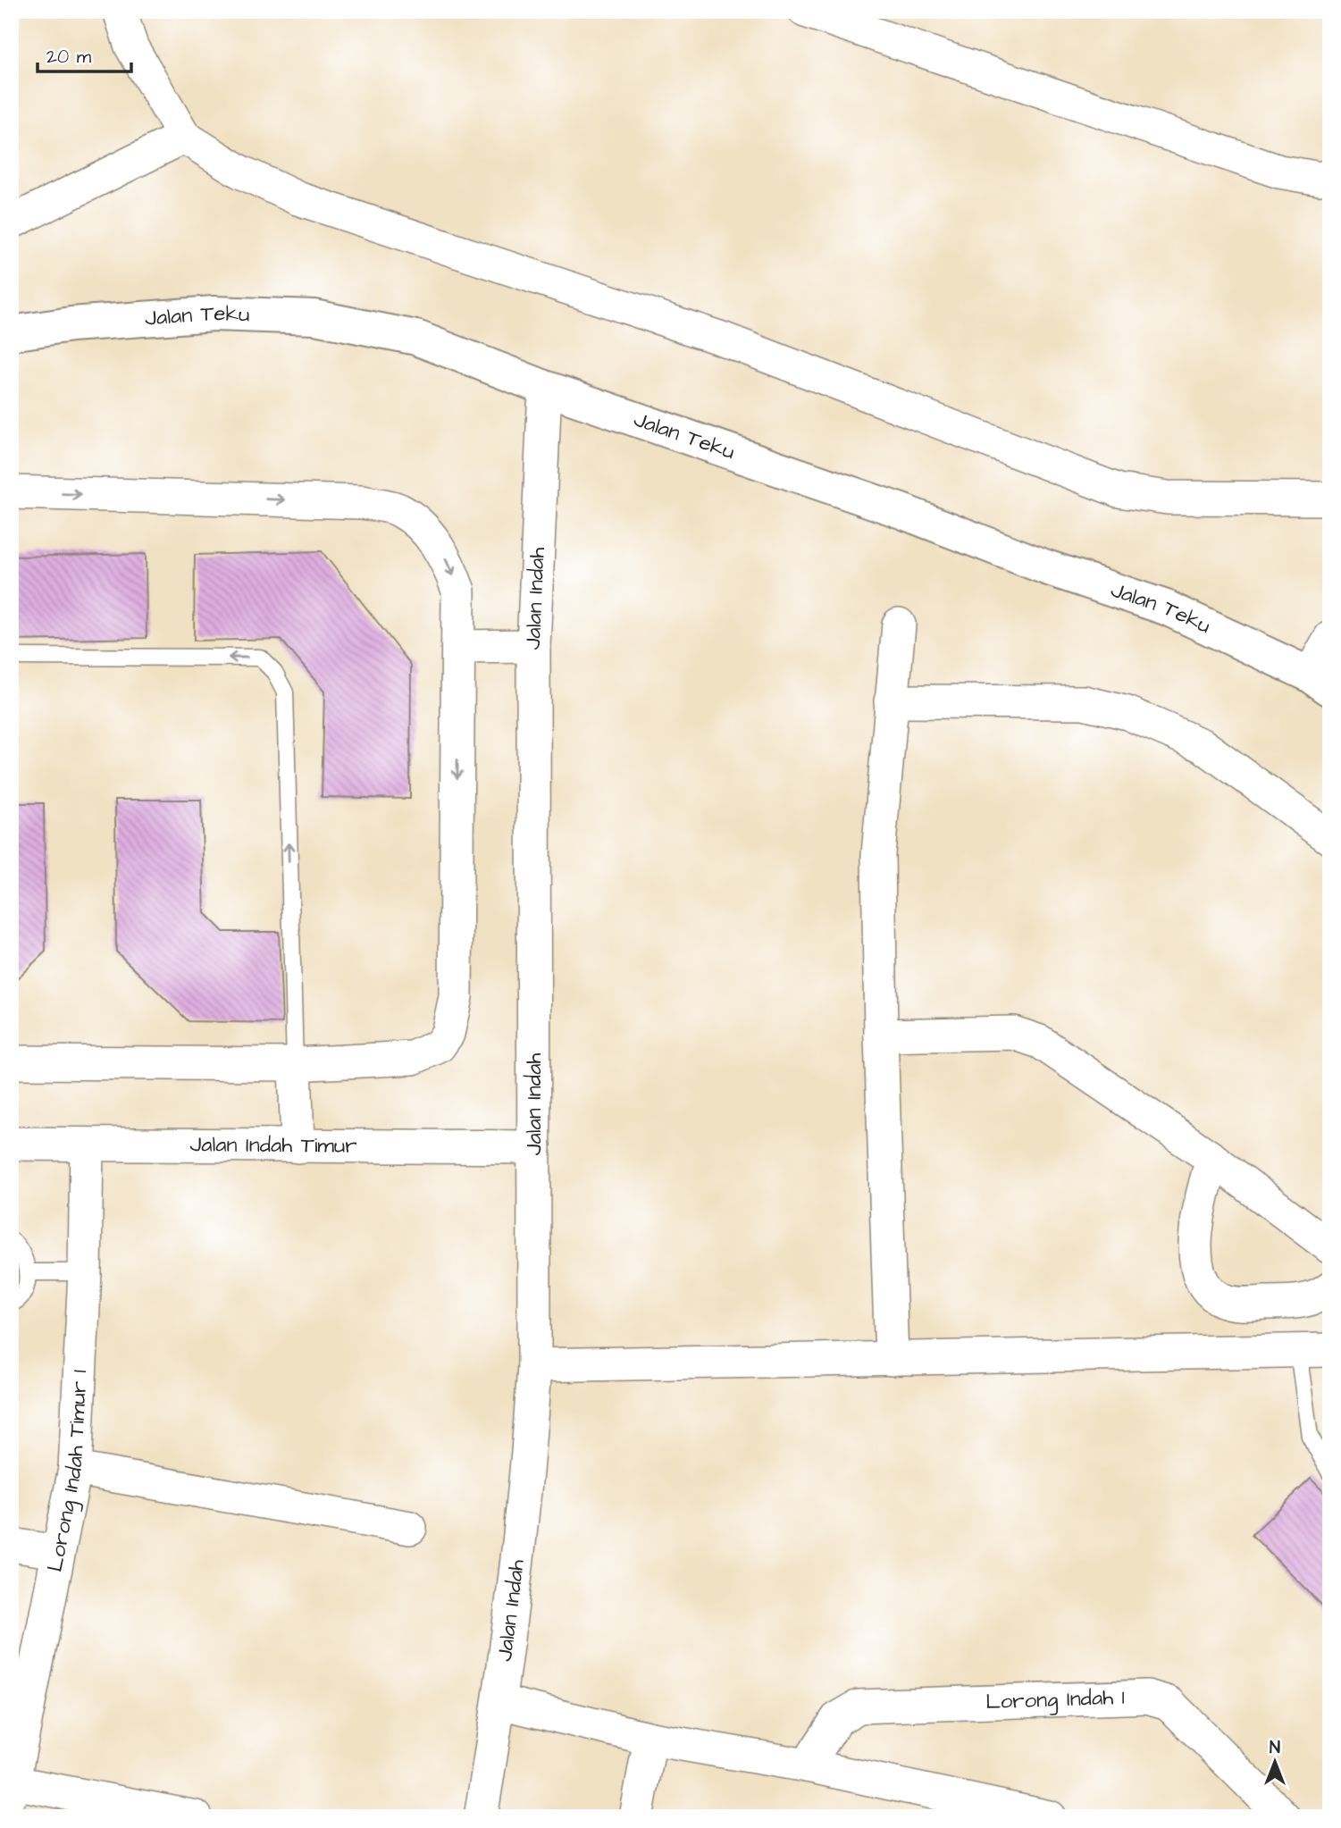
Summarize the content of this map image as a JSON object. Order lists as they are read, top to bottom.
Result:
{
  "streets": {
    "main road": ["Jalan Teku"],
    "street": [
      "Jalan Indah",
      "Jalan Indah Timur",
      "Lorong Indah Timur 1",
      "Lorong Indah 1"
    ]
  },
  "crossings": [
    ["Jalan Teku", "Jalan Indah"],
    ["Jalan Indah", "Jalan Indah Timur"],
    ["Jalan Indah Timur", "Lorong Indah Timur 1"]
  ],
  "scale_bar": "20 m",
  "north": "top"
}
